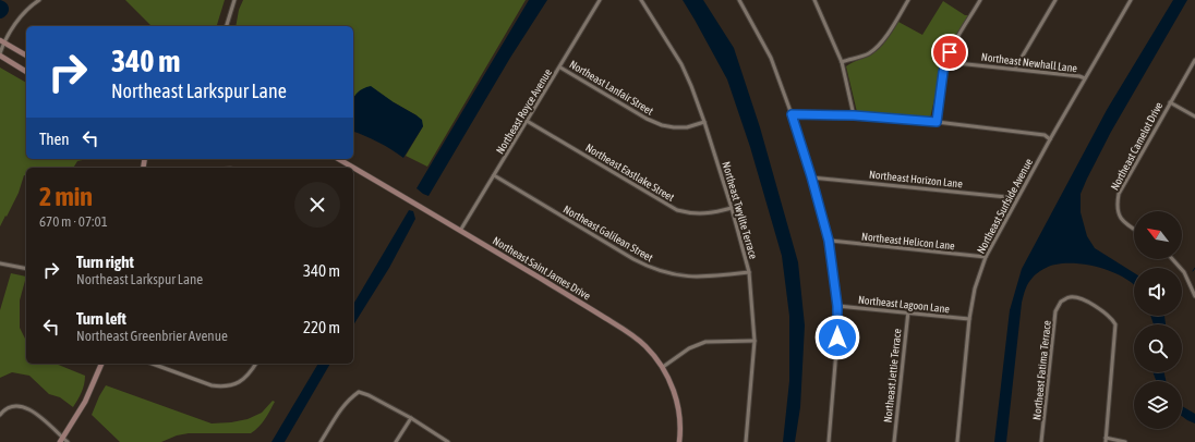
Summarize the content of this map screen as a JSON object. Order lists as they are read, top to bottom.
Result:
{
  "streets": {
    "main road": ["Northeast Saint James Drive"],
    "street": [
      "Northeast Newhall Lane",
      "Northeast Lanfair Street",
      "Northeast Royce Avenue",
      "Northeast Camelot Drive",
      "Northeast Eastlake Street",
      "Northeast Horizon Lane",
      "Northeast Surfside Avenue",
      "Northeast Twylite Terrace",
      "Northeast Galilean Street",
      "Northeast Helicon Lane",
      "Northeast Lagoon Lane",
      "Northeast Fatima Terrace",
      "Northeast Jettie Terrace"
    ]
  },
  "crossings": [
    ["Northeast Newhall Lane", "Northeast Surfside Avenue"],
    ["Northeast Lanfair Street", "Northeast Royce Avenue"],
    ["Northeast Lanfair Street", "Northeast Twylite Terrace"],
    ["Northeast Royce Avenue", "Northeast Eastlake Street"],
    ["Northeast Royce Avenue", "Northeast Galilean Street"],
    ["Northeast Royce Avenue", "Northeast Saint James Drive"],
    ["Northeast Eastlake Street", "Northeast Twylite Terrace"],
    ["Northeast Horizon Lane", "Northeast Surfside Avenue"],
    ["Northeast Surfside Avenue", "Northeast Helicon Lane"],
    ["Northeast Surfside Avenue", "Northeast Lagoon Lane"],
    ["Northeast Twylite Terrace", "Northeast Galilean Street"],
    ["Northeast Lagoon Lane", "Northeast Jettie Terrace"]
  ],
  "north": "top left",
  "page": {
    "turn": ["340 m", "Northeast Larkspur Lane"],
    "then": "Then",
    "heading": ["2 min", "670 m · 07:01"],
    "list": [
      {
        "name": "Turn right",
        "note": "Northeast Larkspur Lane",
        "value": "340 m"
      },
      {
        "name": "Turn left",
        "note": "Northeast Greenbrier Avenue",
        "value": "220 m"
      }
    ]
  }
}
